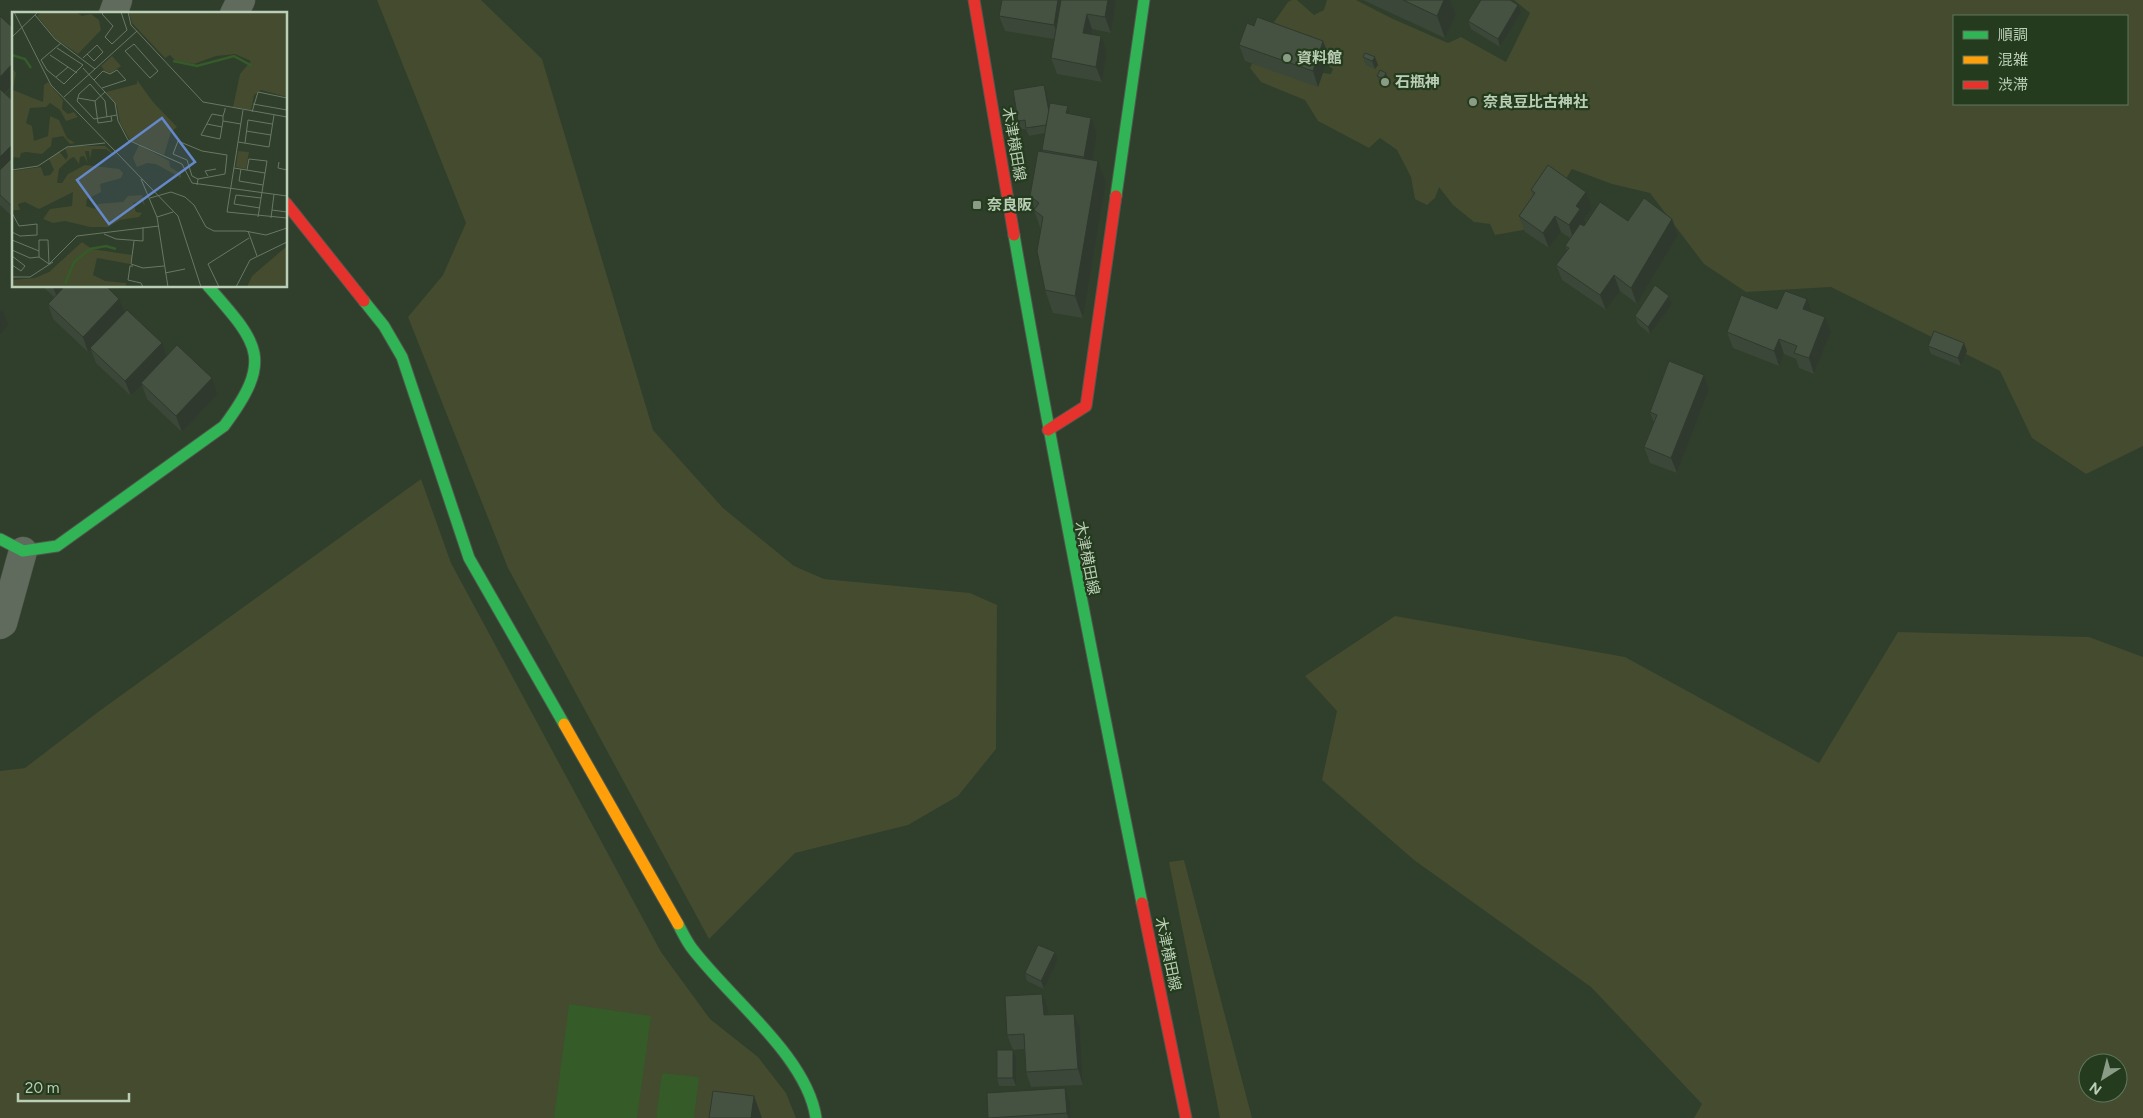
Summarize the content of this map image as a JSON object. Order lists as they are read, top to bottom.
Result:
{
  "streets": {
    "street": ["木津横田線"]
  },
  "places": {
    "other": ["資料館", "石瓶神", "奈良豆比古神社"],
    "transit": ["奈良阪"]
  },
  "legend": ["順調", "混雑", "渋滞"],
  "scale_bar": "20 m",
  "north": "bottom left"
}
